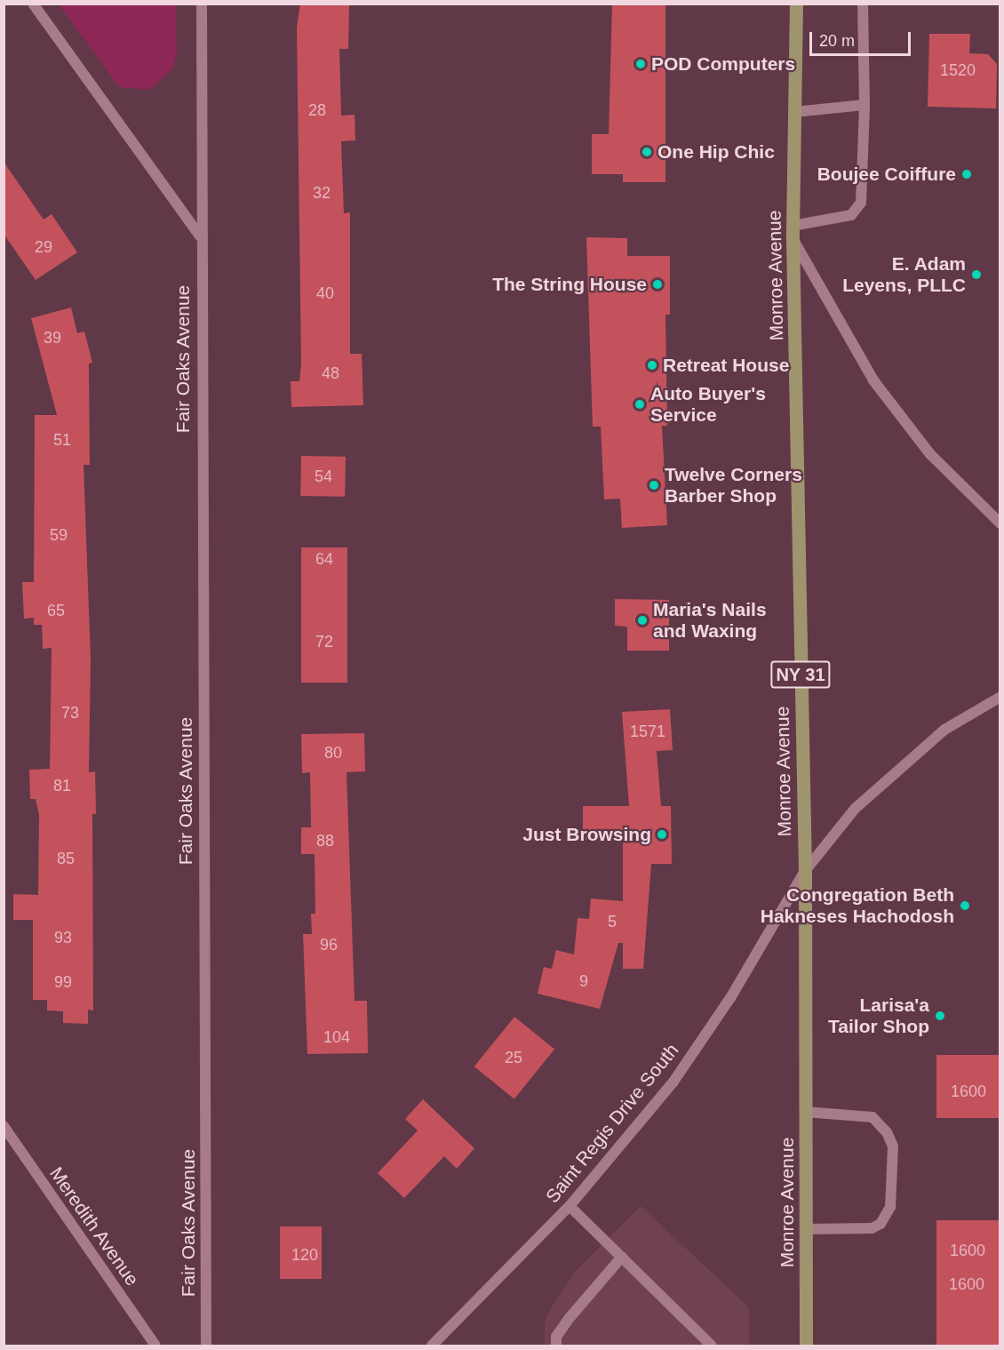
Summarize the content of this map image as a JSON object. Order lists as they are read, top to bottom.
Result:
{
  "streets": {
    "main road": ["Monroe Avenue", "NY 31"],
    "street": ["Fair Oaks Avenue", "Saint Regis Drive South", "Meredith Avenue"]
  },
  "crossings": [
    ["Monroe Avenue", "Saint Regis Drive South"]
  ],
  "places": [
    "POD Computers",
    "One Hip Chic",
    "Boujee Coiffure",
    "E. Adam Leyens, PLLC",
    "The String House",
    "Retreat House",
    "Auto Buyer's Service",
    "Twelve Corners Barber Shop",
    "Maria's Nails and Waxing",
    "Just Browsing",
    "Congregation Beth Hakneses Hachodosh",
    "Larisa'a Tailor Shop"
  ],
  "house_numbers": [
    "1520",
    "28",
    "32",
    "29",
    "40",
    "39",
    "48",
    "51",
    "54",
    "59",
    "64",
    "65",
    "72",
    "73",
    "1571",
    "80",
    "81",
    "88",
    "85",
    "5",
    "93",
    "96",
    "9",
    "99",
    "104",
    "25",
    "1600",
    "1600",
    "120",
    "1600"
  ],
  "scale_bar": "20 m"
}
